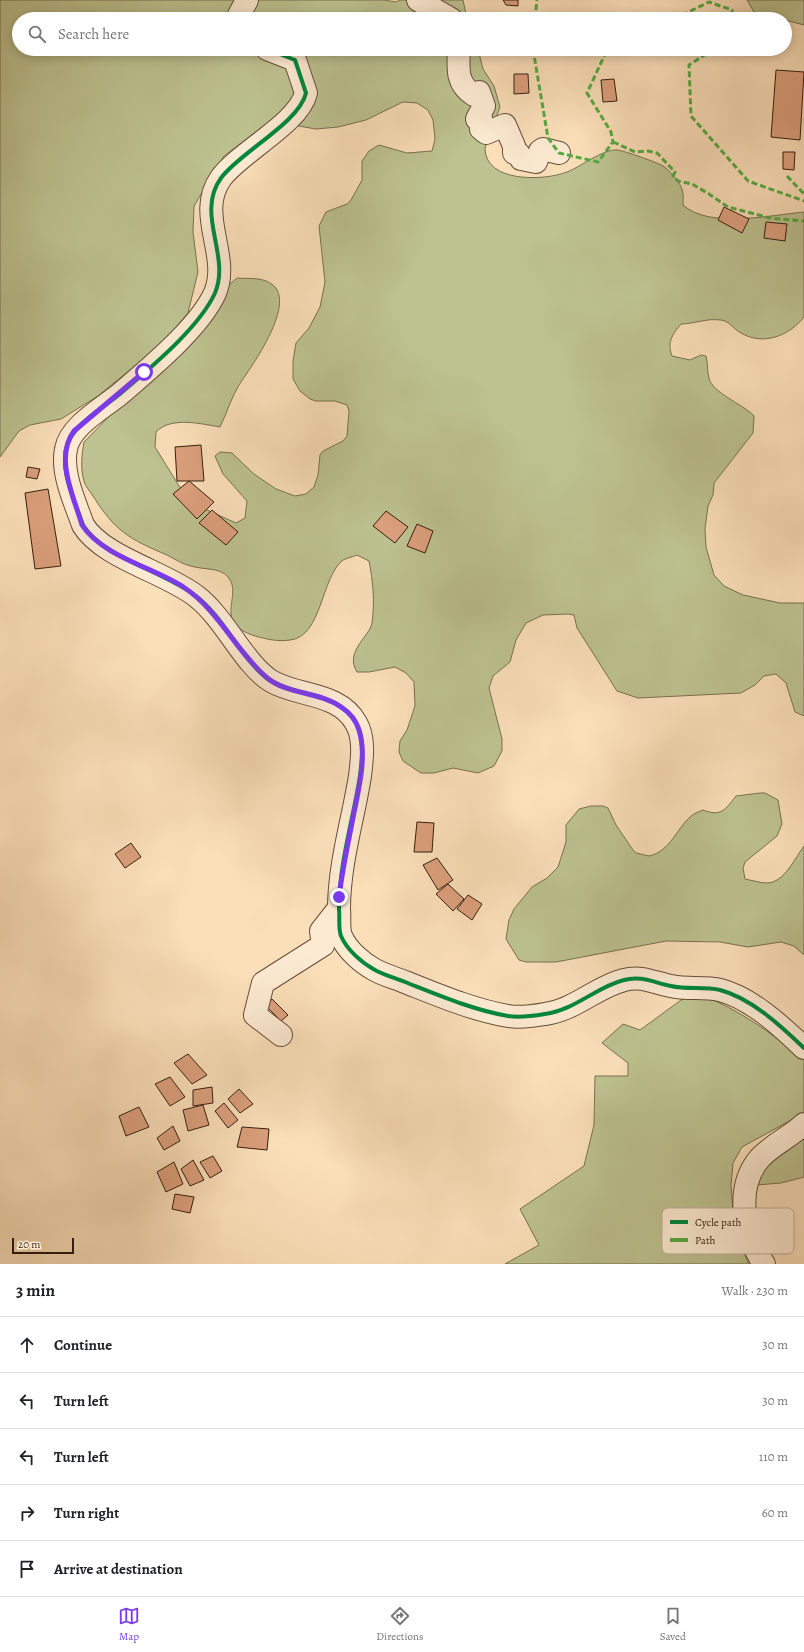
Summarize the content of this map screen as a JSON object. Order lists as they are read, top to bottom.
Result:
{
  "legend": ["Cycle path", "Path"],
  "scale_bar": "20 m",
  "page": {
    "search": "Search here",
    "scale": "20 m",
    "heading": ["3 min", "Walk · 230 m"],
    "list": [
      ["Continue", "30 m"],
      ["Turn left", "30 m"],
      ["Turn left", "110 m"],
      ["Turn right", "60 m"],
      "Arrive at destination"
    ],
    "nav": ["Map", "Directions", "Saved"]
  }
}
